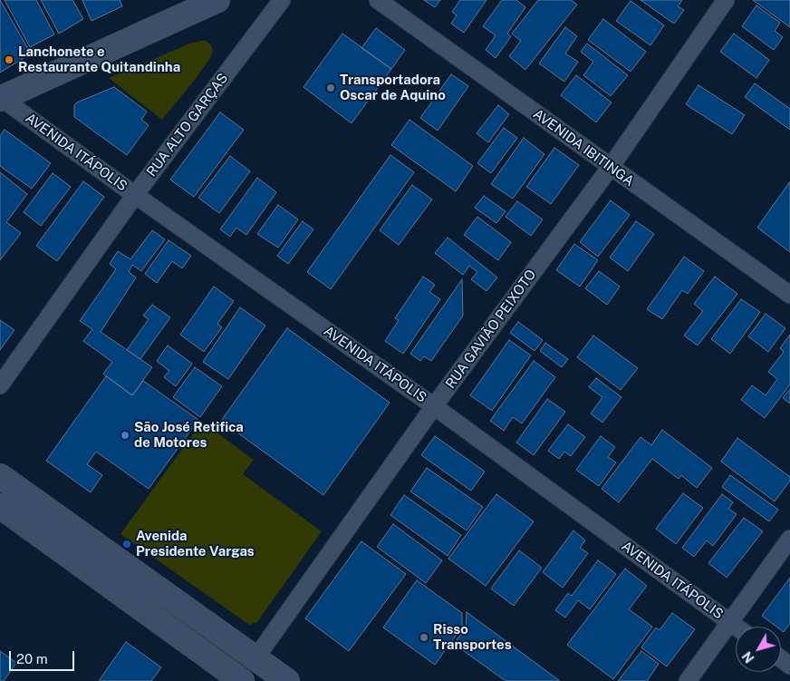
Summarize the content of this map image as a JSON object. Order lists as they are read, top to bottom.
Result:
{
  "streets": {
    "street": [
      "RUA ALTO GARÇAS",
      "AVENIDA IBITINGA",
      "AVENIDA ITÁPOLIS",
      "RUA GAVIÃO PEIXOTO"
    ]
  },
  "crossings": [
    ["RUA ALTO GARÇAS", "AVENIDA ITÁPOLIS"],
    ["AVENIDA IBITINGA", "RUA GAVIÃO PEIXOTO"],
    ["AVENIDA ITÁPOLIS", "RUA GAVIÃO PEIXOTO"]
  ],
  "places": [
    "Lanchonete e Restaurante Quitandinha",
    "Transportadora Oscar de Aquino",
    "São José Retifica de Motores",
    "Avenida Presidente Vargas",
    "Risso Transportes"
  ],
  "scale_bar": "20 m",
  "north": "bottom left"
}
